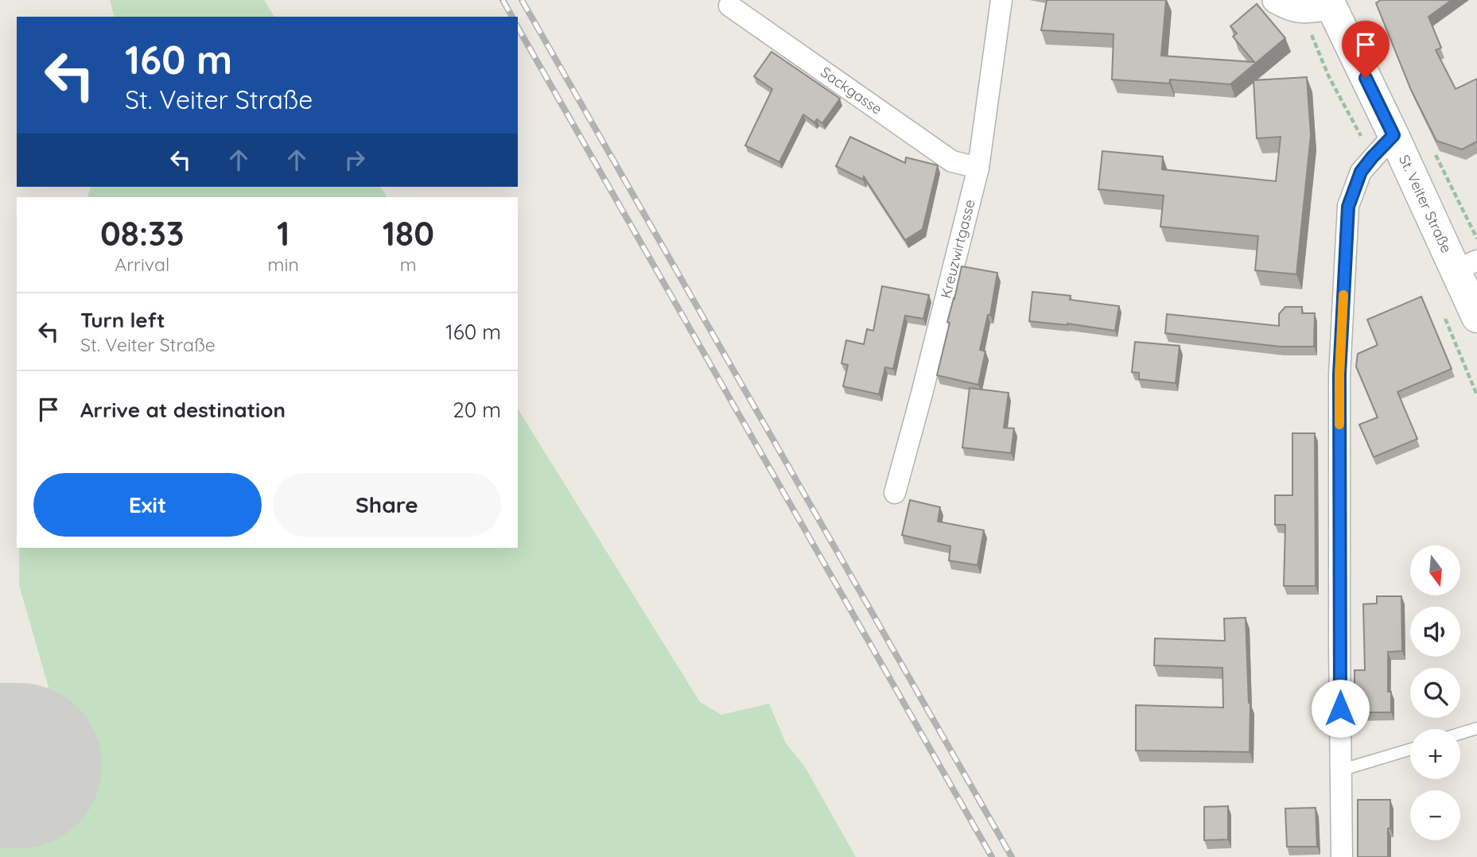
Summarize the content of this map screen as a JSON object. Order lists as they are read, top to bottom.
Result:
{
  "streets": {
    "main road": ["St. Veiter Straße"],
    "street": ["Sackgasse", "Kreuzwirtgasse"]
  },
  "crossings": [
    ["Sackgasse", "Kreuzwirtgasse"]
  ],
  "north": "bottom",
  "page": {
    "turn": ["160 m", "St. Veiter Straße"],
    "eta": [
      "08:33",
      "Arrival",
      "1",
      "min",
      "180",
      "m"
    ],
    "list": [
      {
        "name": "Turn left",
        "note": "St. Veiter Straße",
        "value": "160 m"
      },
      {
        "name": "Arrive at destination",
        "value": "20 m"
      }
    ],
    "buttons": ["Exit", "Share"],
    "map_buttons": ["+", "−"]
  }
}
